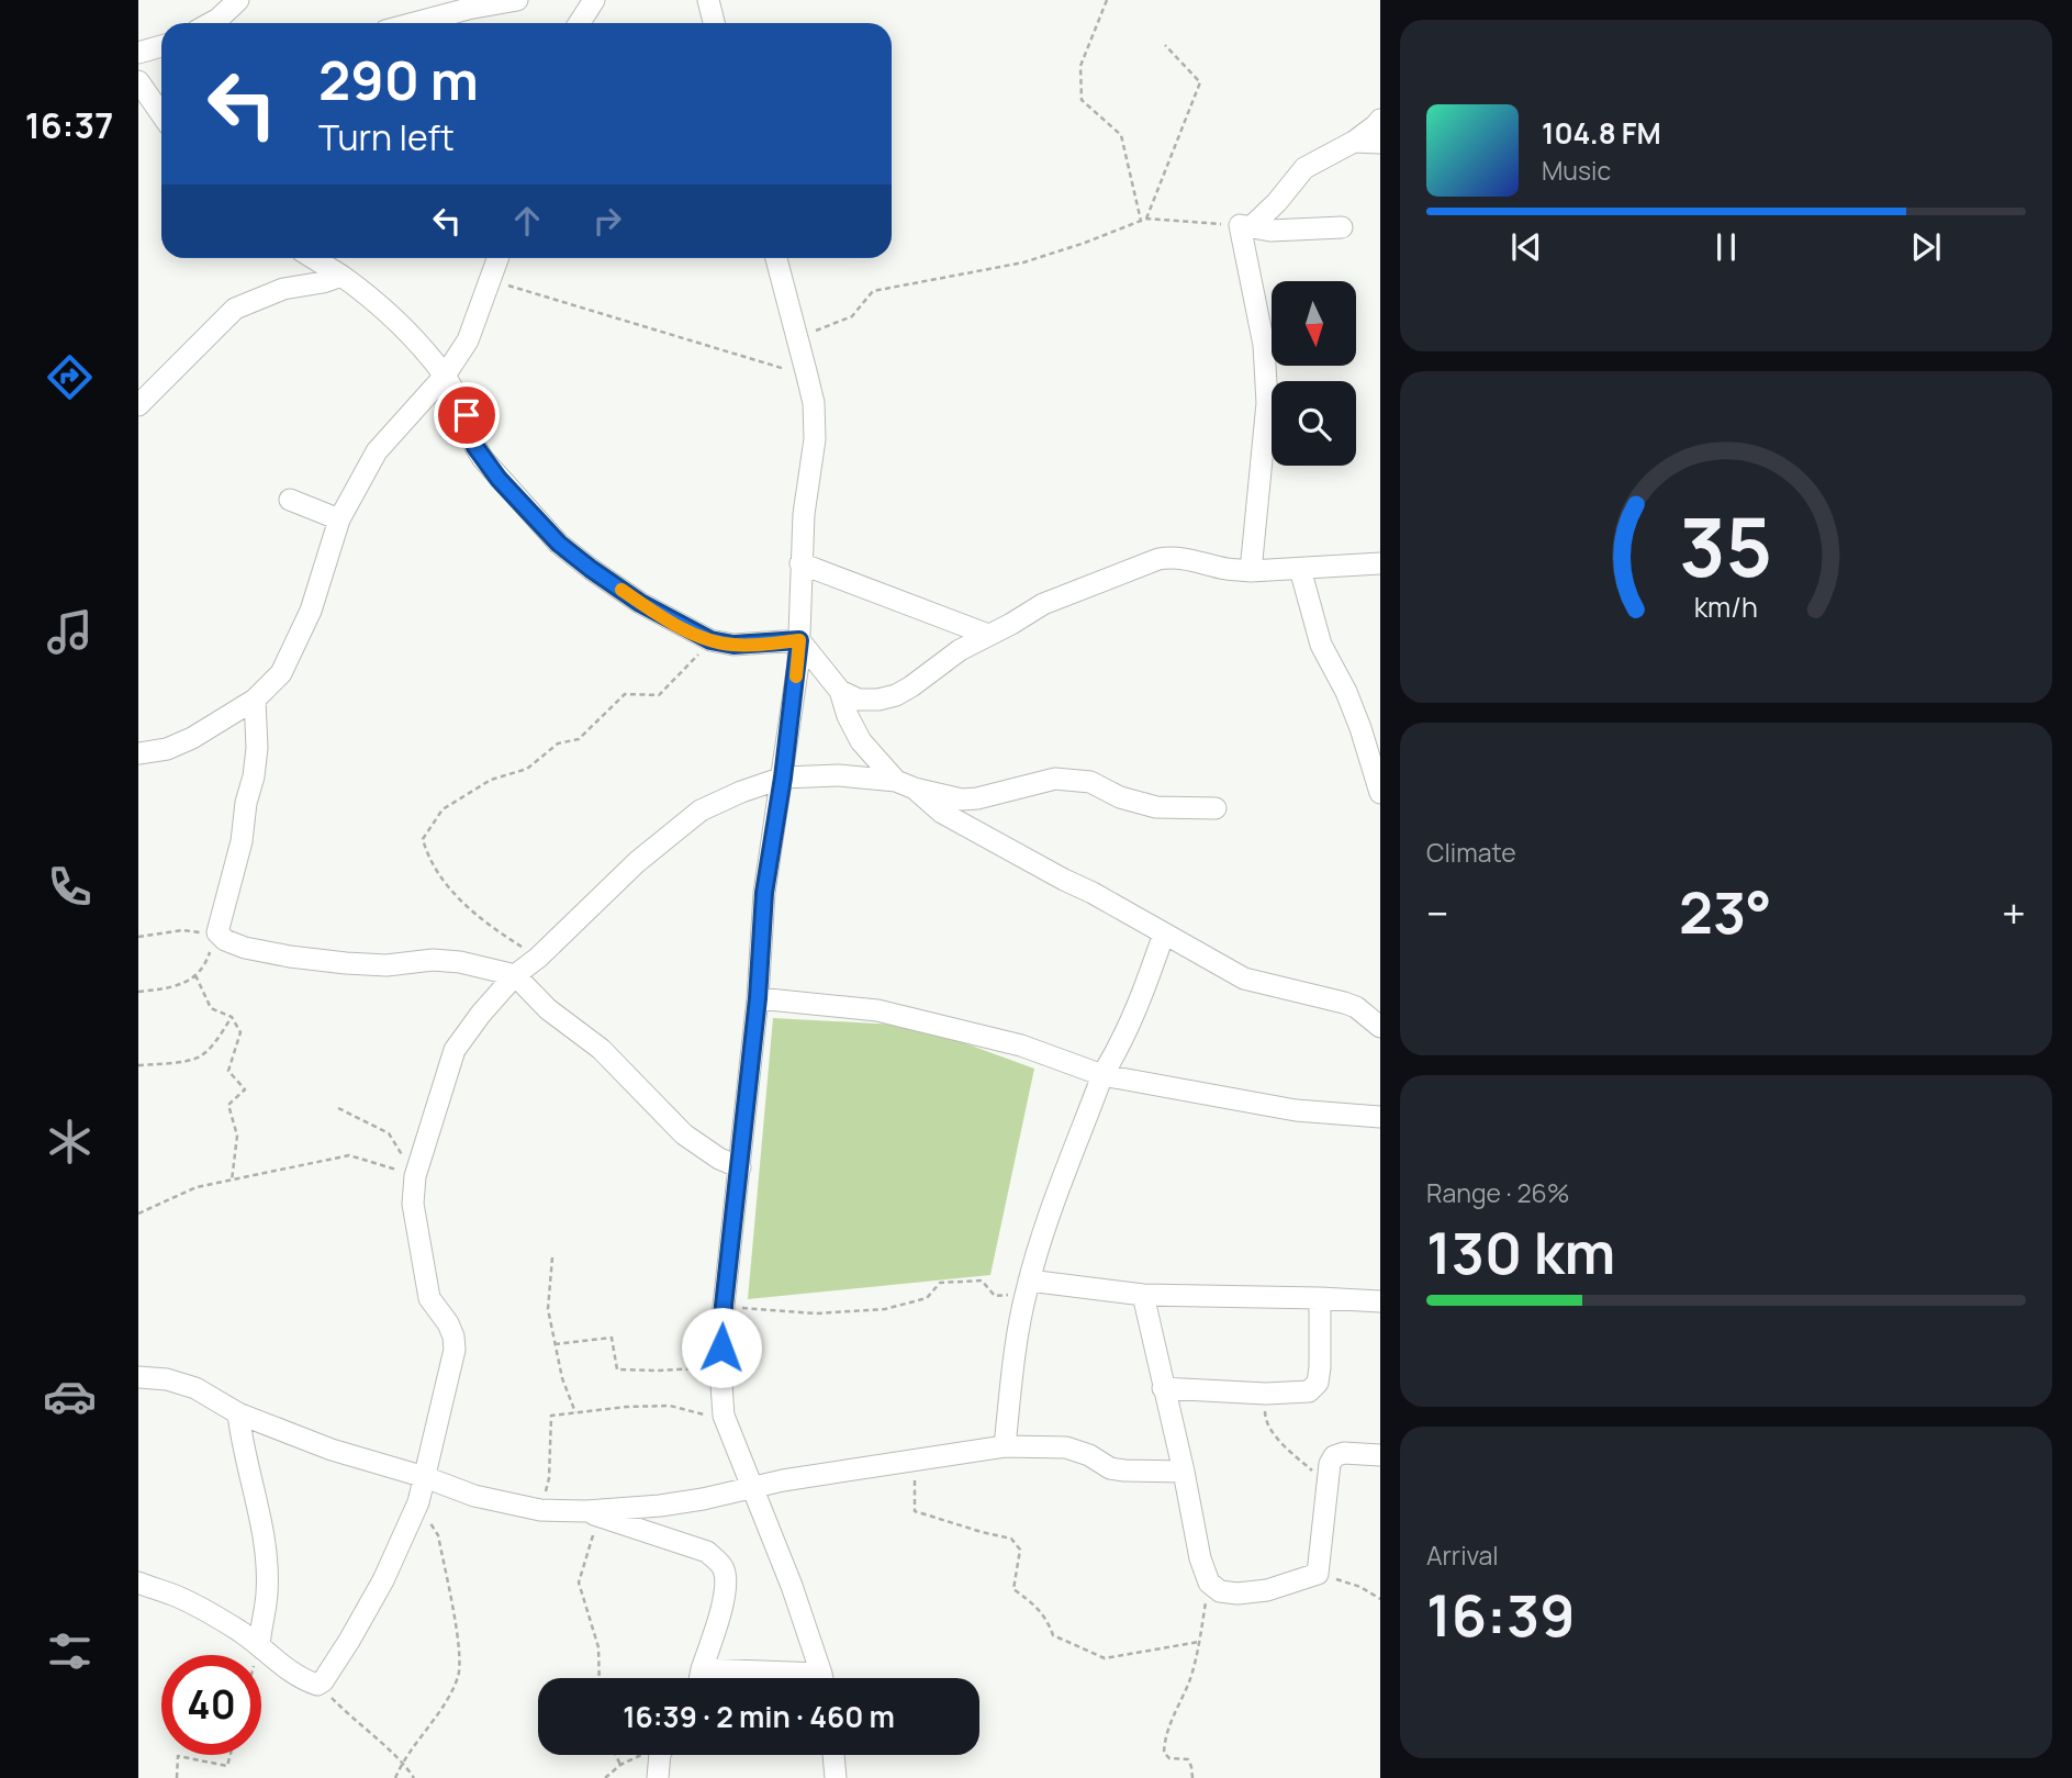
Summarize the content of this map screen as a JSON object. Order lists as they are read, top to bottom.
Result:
{
  "north": "bottom",
  "page": {
    "tabs": "16:37",
    "turn": ["290 m", "Turn left"],
    "song": ["104.8 FM", "Music"],
    "tile": [
      "Climate",
      ["Range · 26%", "130 km"],
      ["Arrival", "16:39"]
    ],
    "heat": ["−", "23°", "+"],
    "limit": "40",
    "trip": "16:39 · 2 min · 460 m",
    "gauge": ["35", "km/h"]
  }
}
